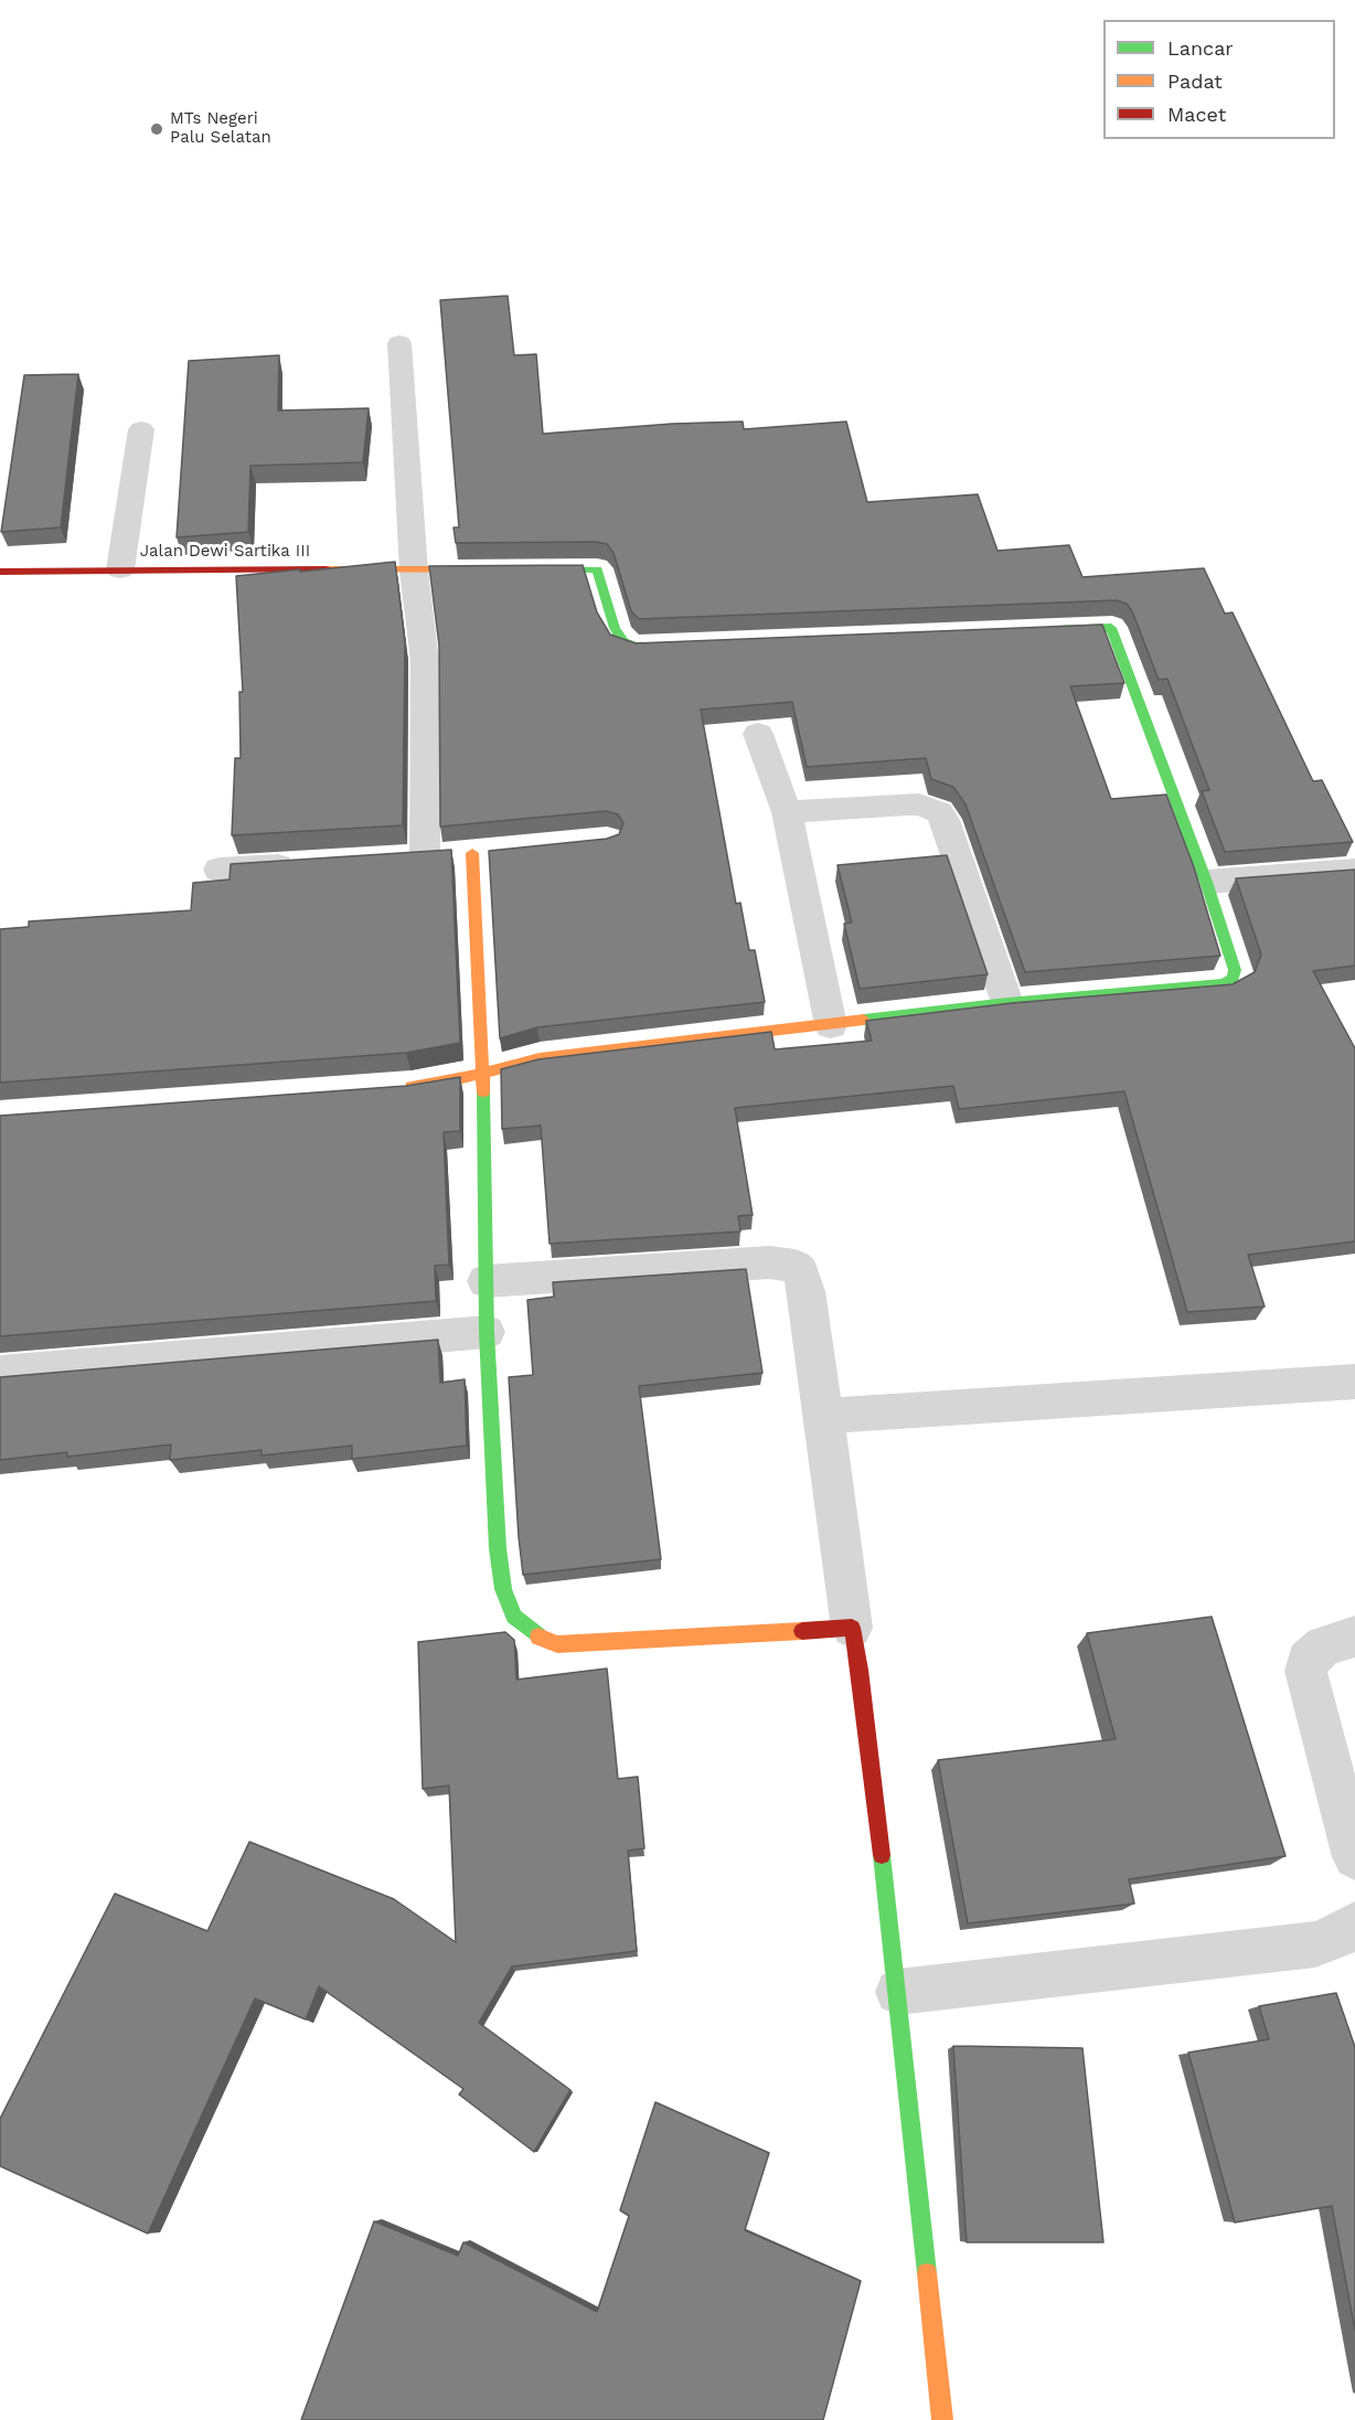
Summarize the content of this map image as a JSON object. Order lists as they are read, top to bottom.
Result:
{
  "streets": {
    "street": ["Jalan Dewi Sartika III"]
  },
  "places": ["MTs Negeri Palu Selatan"],
  "legend": ["Lancar", "Padat", "Macet"]
}
